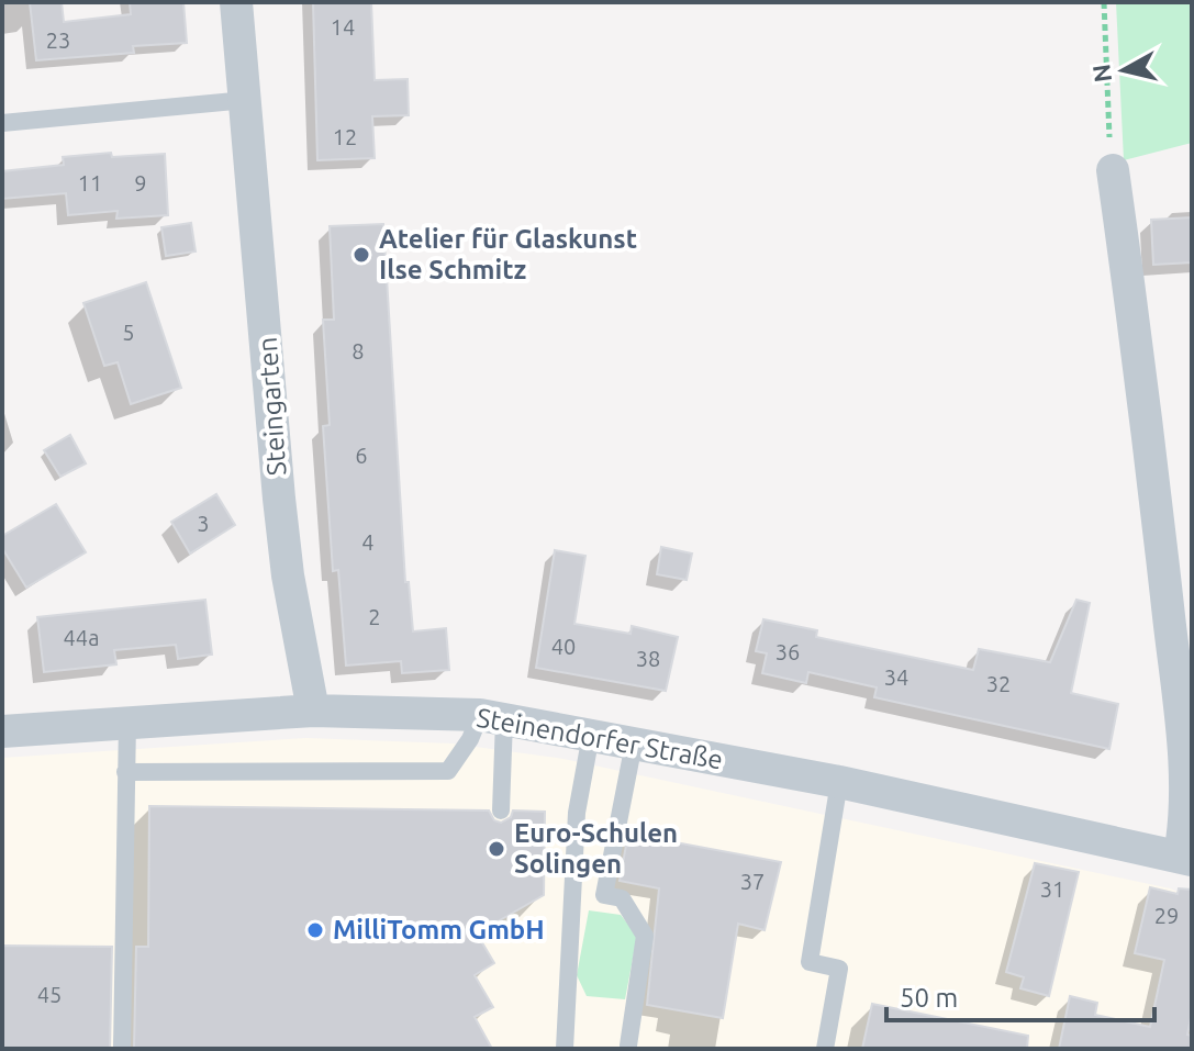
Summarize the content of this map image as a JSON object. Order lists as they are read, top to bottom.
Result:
{
  "streets": {
    "street": ["Steingarten", "Steinendorfer Straße"]
  },
  "crossings": [
    ["Steingarten", "Steinendorfer Straße"]
  ],
  "places": ["Atelier für Glaskunst Ilse Schmitz", "Euro-Schulen Solingen", "MilliTomm GmbH"],
  "house_numbers": [
    "14",
    "23",
    "12",
    "11",
    "9",
    "5",
    "8",
    "6",
    "3",
    "4",
    "2",
    "44a",
    "40",
    "36",
    "38",
    "34",
    "32",
    "37",
    "31",
    "29",
    "45"
  ],
  "scale_bar": "50 m",
  "north": "left"
}
